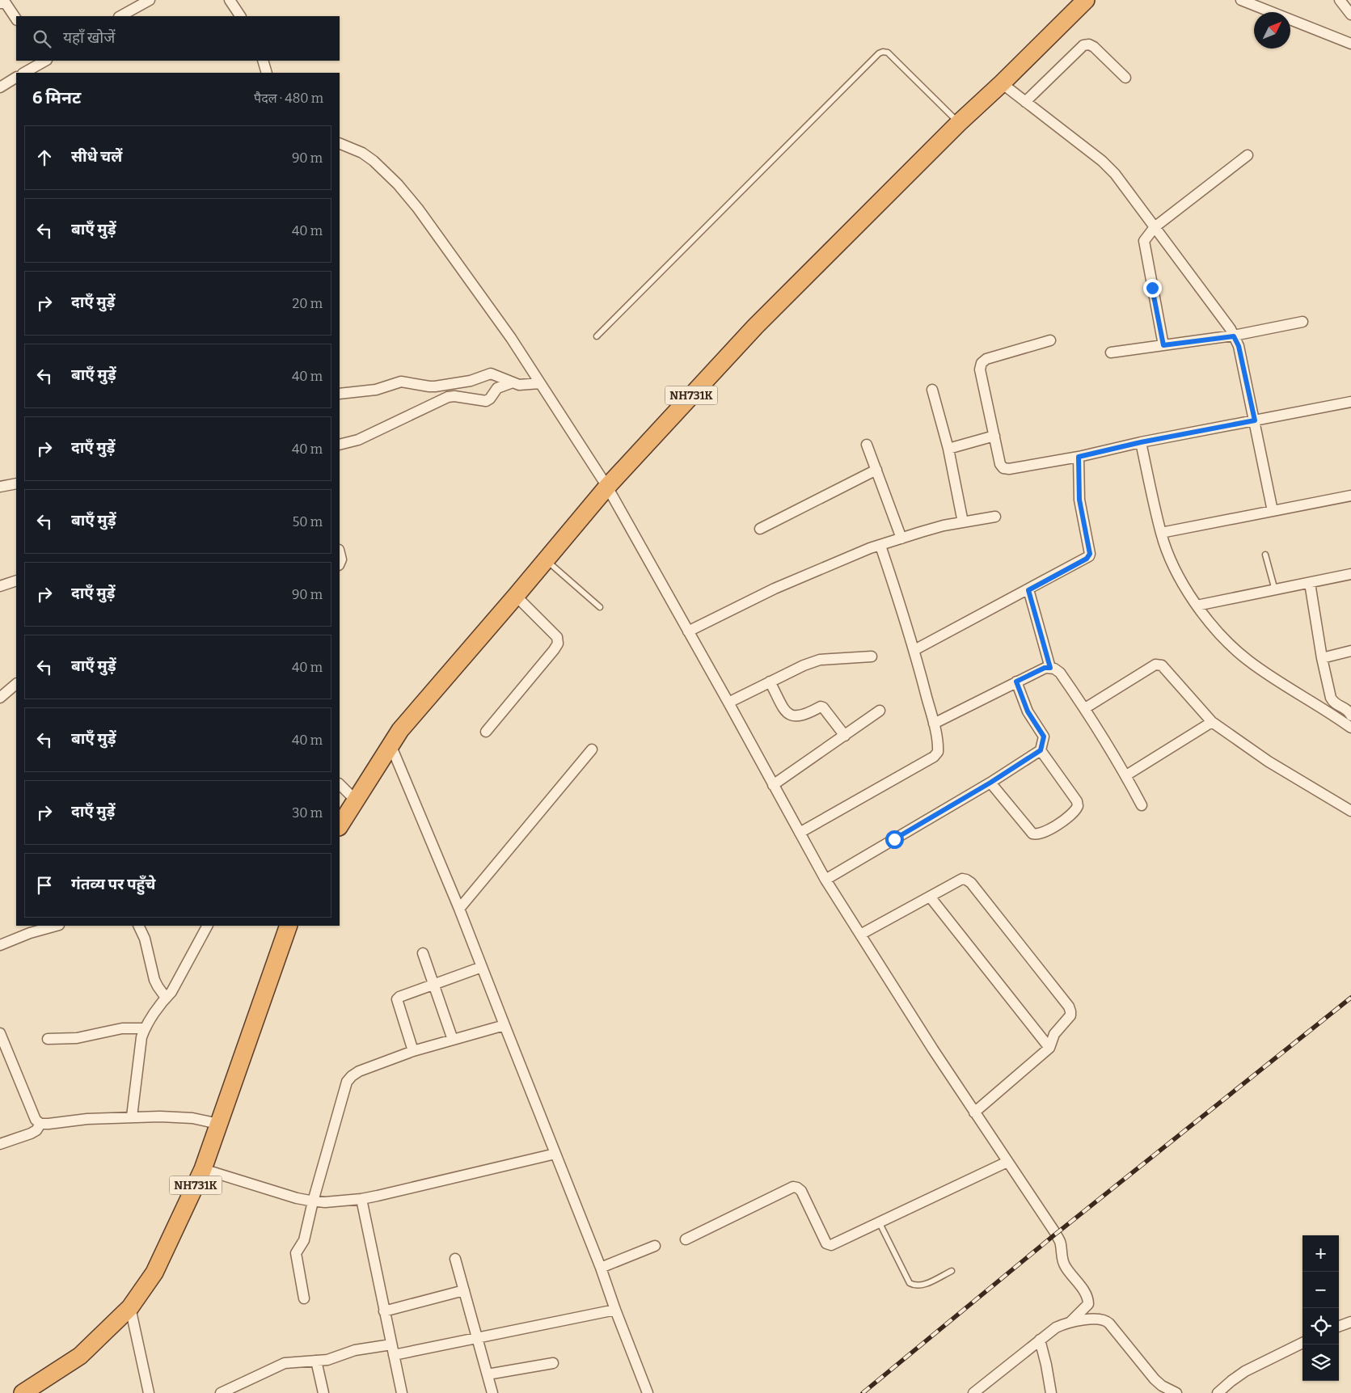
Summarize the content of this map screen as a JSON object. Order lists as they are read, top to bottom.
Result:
{
  "streets": {
    "highway": ["NH731K"]
  },
  "north": "top right",
  "page": {
    "search": "यहाँ खोजें",
    "heading": ["6 मिनट", "पैदल · 480 m"],
    "list": [
      ["सीधे चलें", "90 m"],
      ["बाएँ मुड़ें", "40 m"],
      ["दाएँ मुड़ें", "20 m"],
      ["बाएँ मुड़ें", "40 m"],
      ["दाएँ मुड़ें", "40 m"],
      ["बाएँ मुड़ें", "50 m"],
      ["दाएँ मुड़ें", "90 m"],
      ["बाएँ मुड़ें", "40 m"],
      ["बाएँ मुड़ें", "40 m"],
      ["दाएँ मुड़ें", "30 m"],
      "गंतव्य पर पहुँचे"
    ],
    "map_buttons": ["+", "−"]
  }
}
